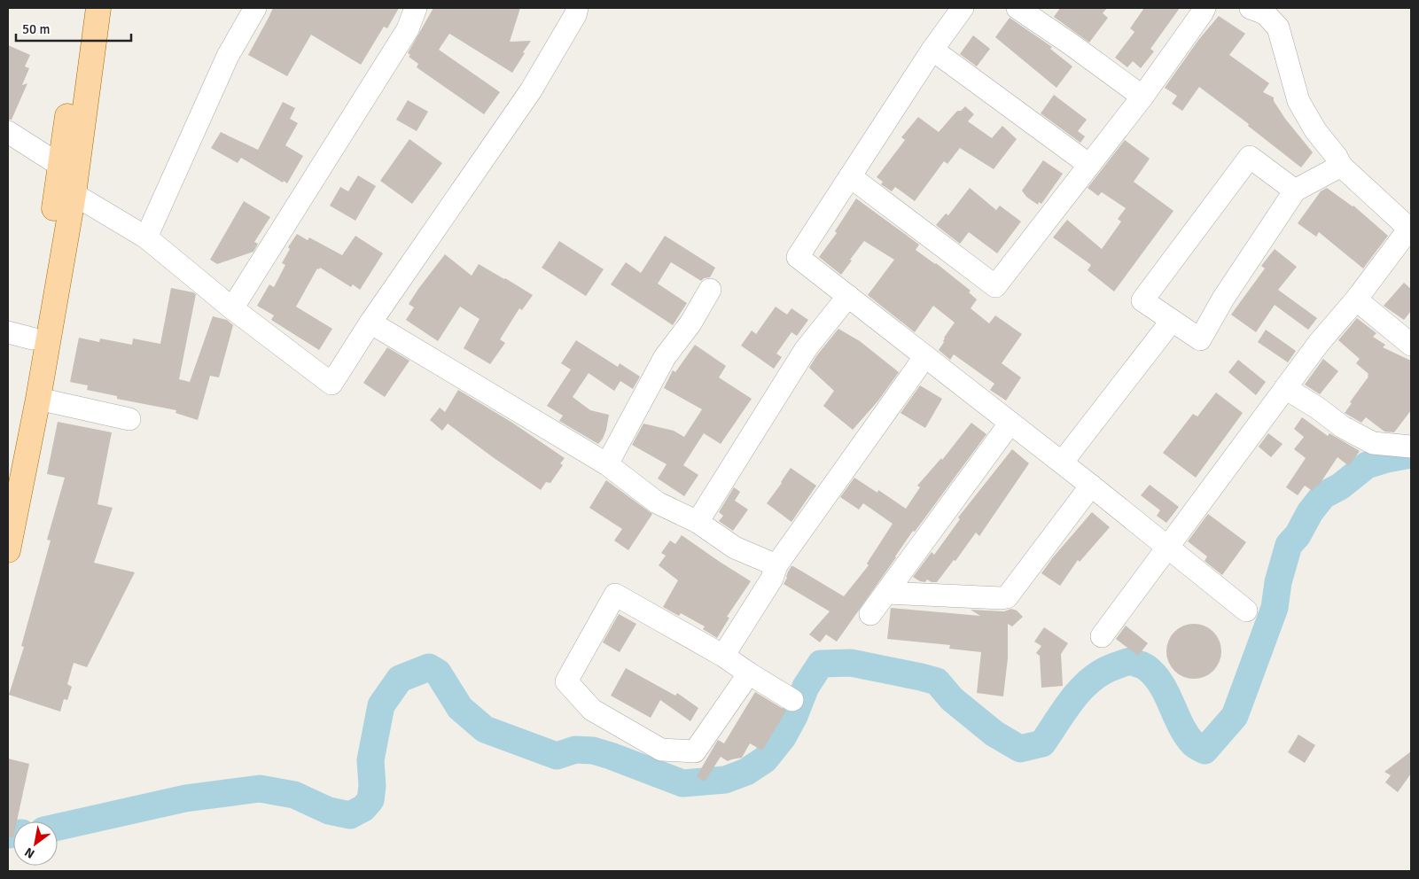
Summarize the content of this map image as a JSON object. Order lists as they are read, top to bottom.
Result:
{
  "scale_bar": "50 m",
  "north": "bottom left"
}
